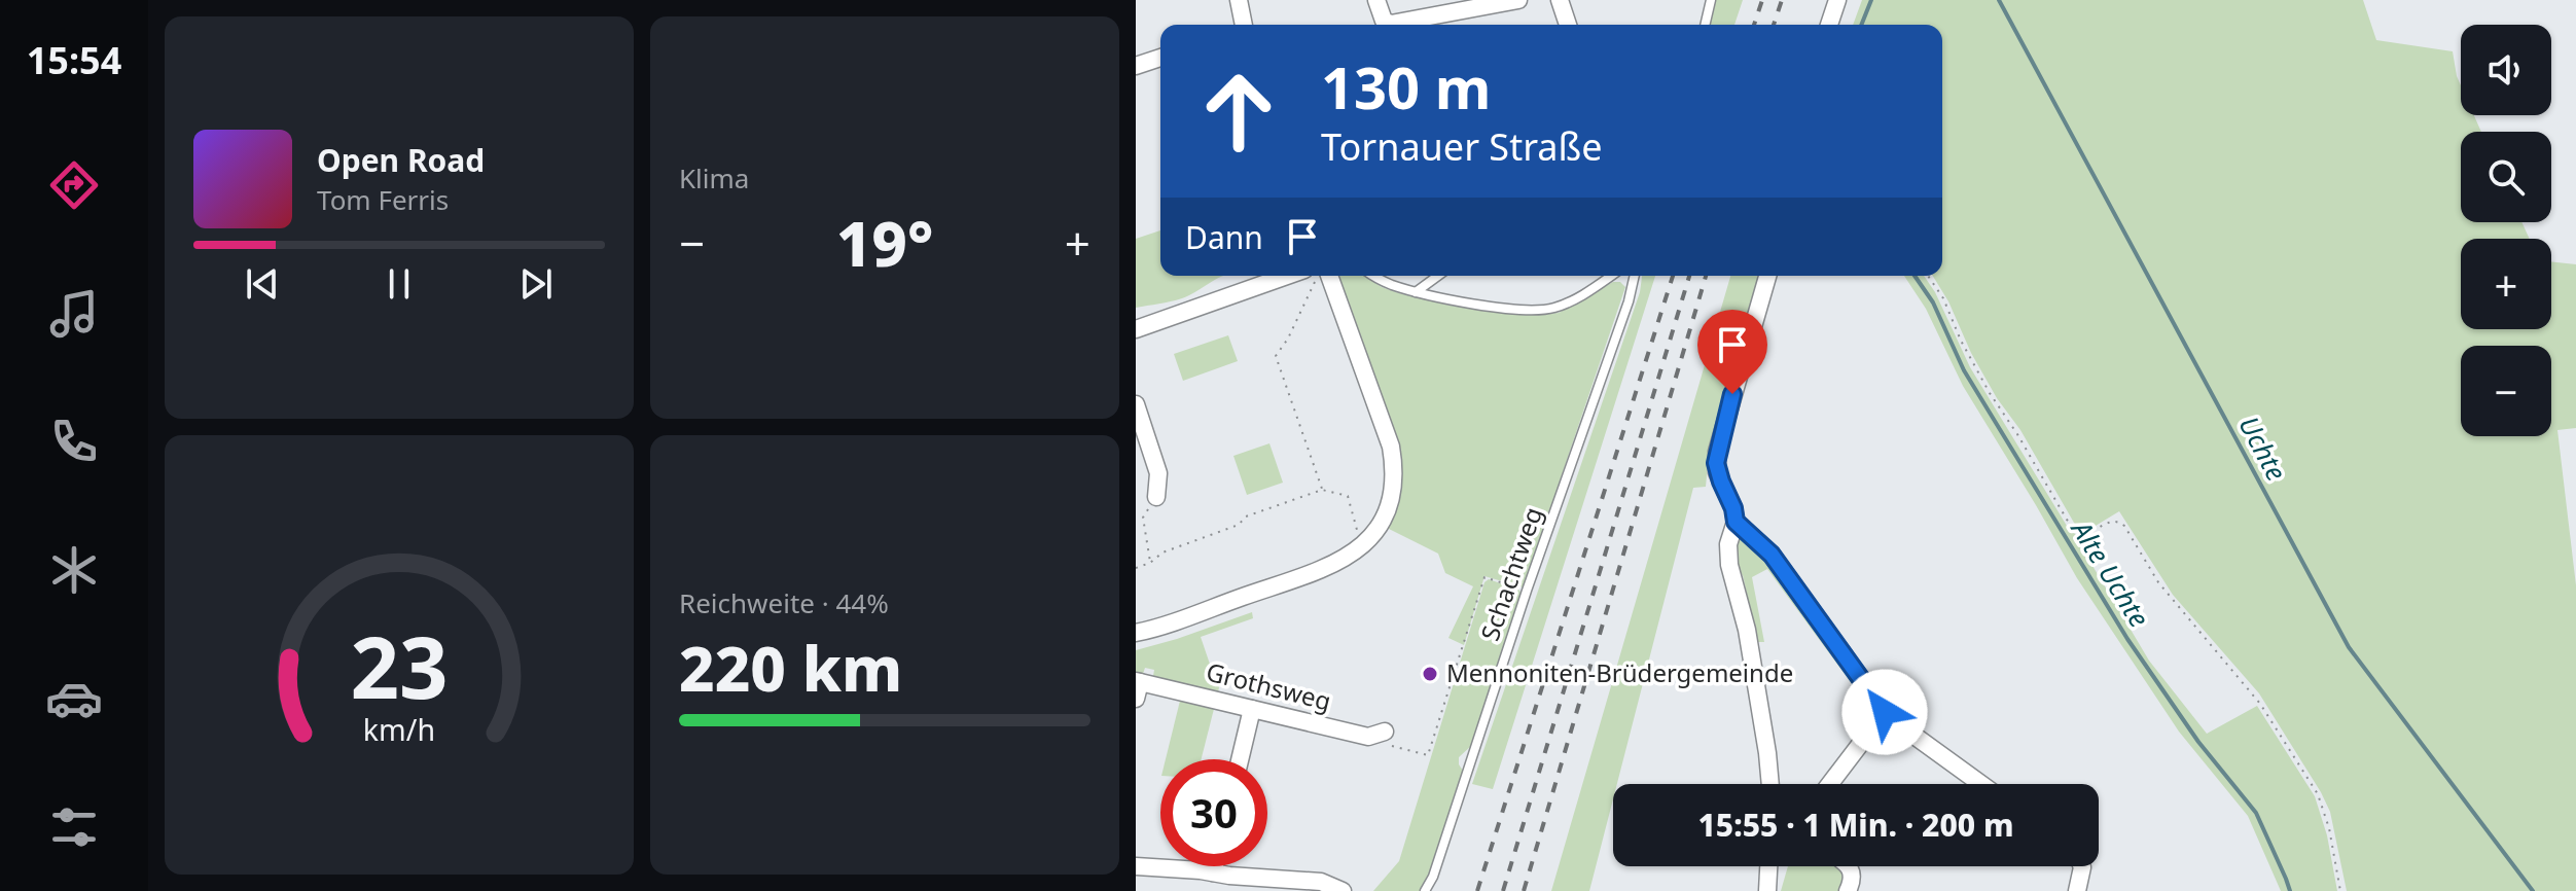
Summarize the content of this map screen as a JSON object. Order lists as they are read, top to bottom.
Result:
{
  "streets": {
    "street": ["Grothsweg"],
    "lane": ["Schachtweg"]
  },
  "water": ["Uchte", "Alte Uchte"],
  "places": ["Mennoniten-Brüdergemeinde"],
  "page": {
    "tabs": "15:54",
    "tile": [
      "Klima",
      ["Reichweite · 44%", "220 km"]
    ],
    "map_buttons": ["+", "−"],
    "turn": ["130 m", "Tornauer Straße"],
    "song": ["Open Road", "Tom Ferris"],
    "then": "Dann",
    "heat": ["−", "19°", "+"],
    "limit": "30",
    "trip": "15:55 · 1 Min. · 200 m",
    "gauge": ["23", "km/h"]
  }
}
